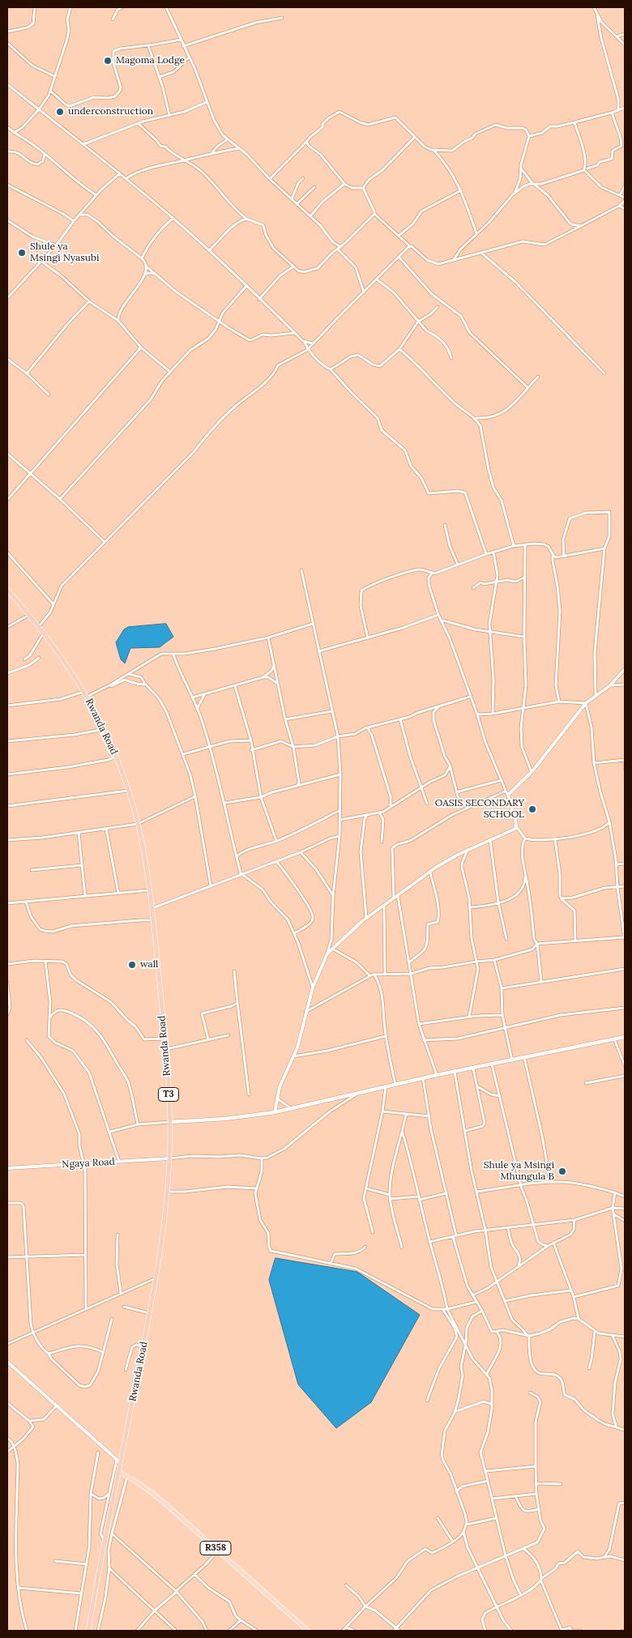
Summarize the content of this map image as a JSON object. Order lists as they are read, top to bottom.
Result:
{
  "streets": {
    "highway": ["Rwanda Road", "T3"],
    "main road": ["R358"],
    "street": ["Ngaya Road"]
  },
  "crossings": [
    ["Rwanda Road", "Ngaya Road"],
    ["Rwanda Road", "R358"]
  ],
  "places": [
    "Magoma Lodge",
    "underconstruction",
    "Shule ya Msingi Nyasubi",
    "OASIS SECONDARY SCHOOL",
    "wall",
    "Shule ya Msingi Mhungula B"
  ]
}
